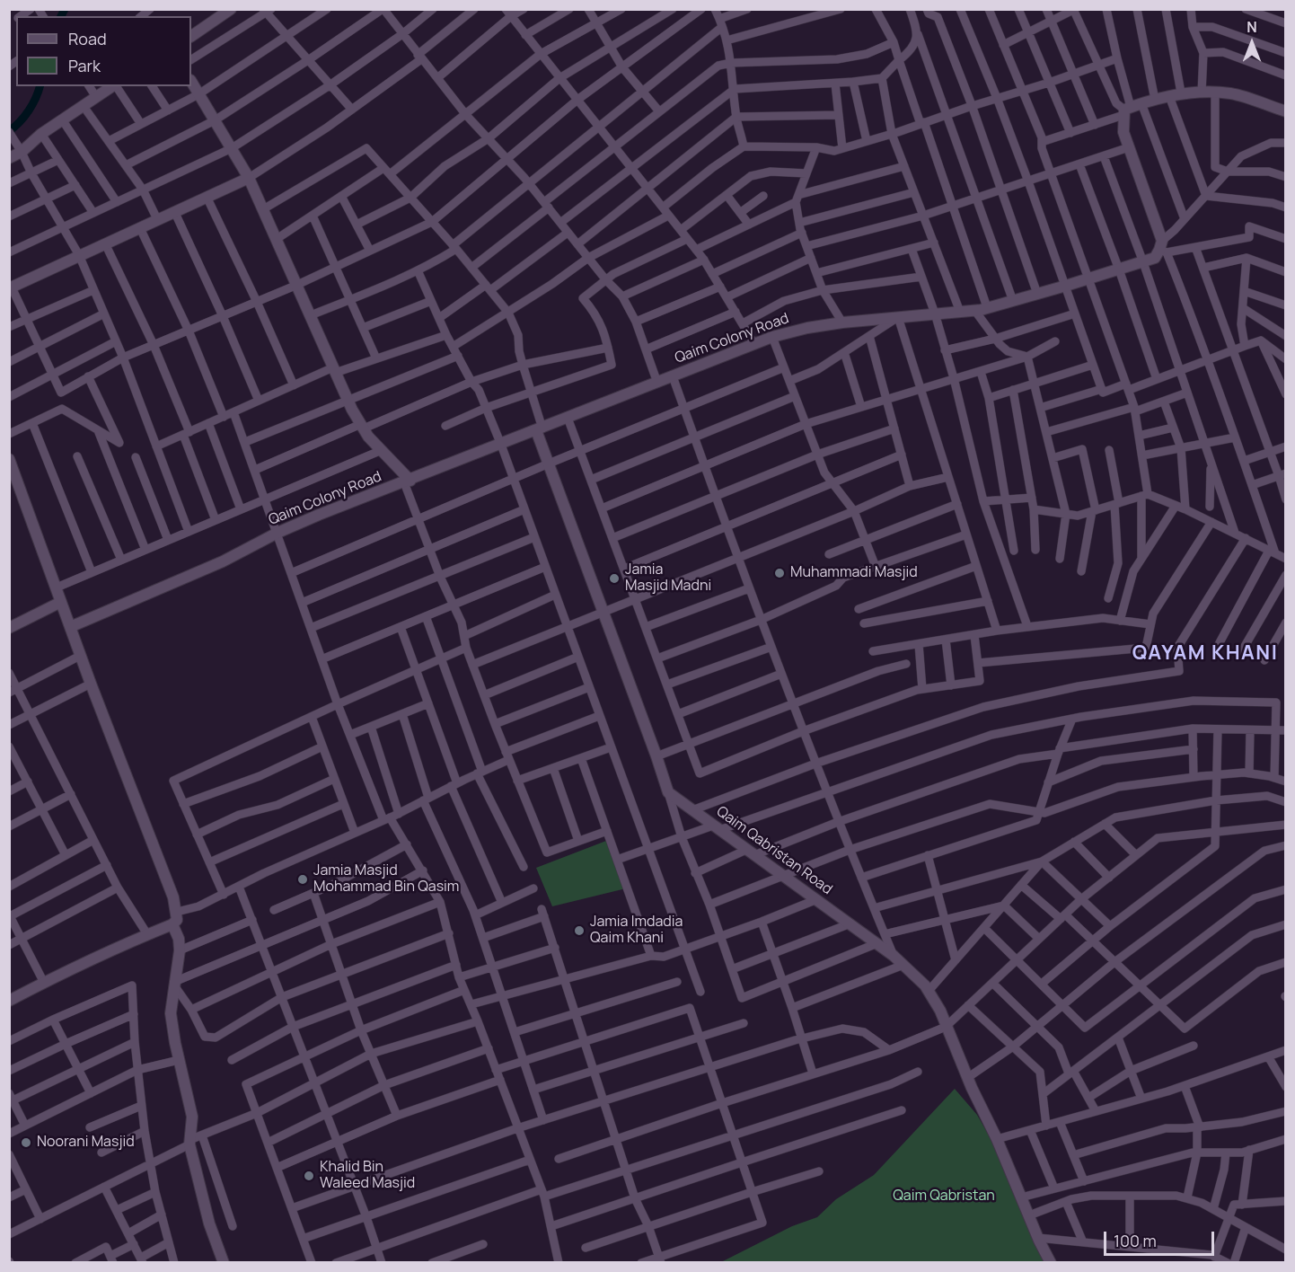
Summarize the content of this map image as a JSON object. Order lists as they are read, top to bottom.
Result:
{
  "streets": {
    "street": ["Qaim Colony Road", "Qaim Qabristan Road"]
  },
  "districts": ["QAYAM KHANI"],
  "parks": ["Qaim Qabristan"],
  "places": [
    "Muhammadi Masjid",
    "Jamia Masjid Madni",
    "Jamia Masjid Mohammad Bin Qasim",
    "Jamia Imdadia Qaim Khani",
    "Noorani Masjid",
    "Khalid Bin Waleed Masjid"
  ],
  "legend": ["Road", "Park"],
  "scale_bar": "100 m",
  "north": "top"
}
